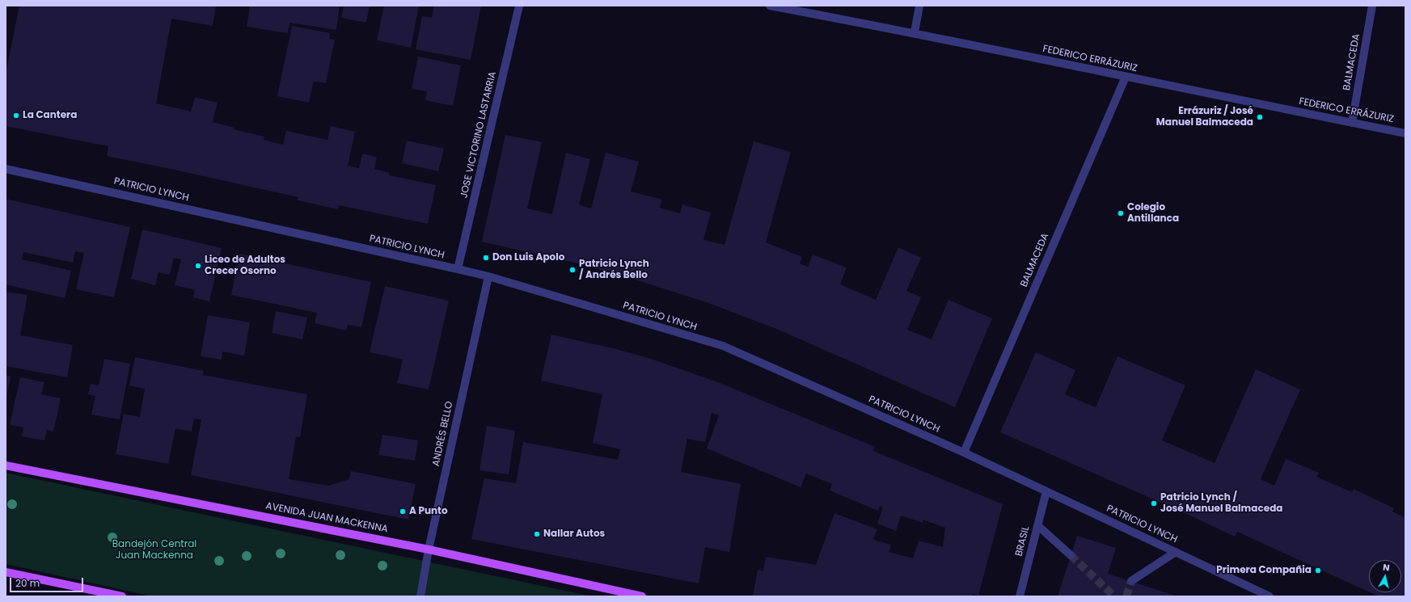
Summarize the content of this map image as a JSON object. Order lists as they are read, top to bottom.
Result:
{
  "streets": {
    "main road": ["AVENIDA JUAN MACKENNA"],
    "street": [
      "FEDERICO ERRÁZURIZ",
      "BALMACEDA",
      "JOSE VICTORINO LASTARRIA",
      "PATRICIO LYNCH",
      "ANDRÉS BELLO",
      "BRASIL"
    ]
  },
  "crossings": [
    ["FEDERICO ERRÁZURIZ", "BALMACEDA"],
    ["BALMACEDA", "PATRICIO LYNCH"],
    ["JOSE VICTORINO LASTARRIA", "PATRICIO LYNCH"],
    ["PATRICIO LYNCH", "ANDRÉS BELLO"],
    ["PATRICIO LYNCH", "BRASIL"],
    ["ANDRÉS BELLO", "AVENIDA JUAN MACKENNA"]
  ],
  "parks": ["Bandejón Central Juan Mackenna"],
  "places": [
    "La Cantera",
    "Errázuriz / José Manuel Balmaceda",
    "Colegio Antillanca",
    "Don Luis Apolo",
    "Liceo de Adultos Crecer Osorno",
    "Patricio Lynch / Andrés Bello",
    "Patricio Lynch / José Manuel Balmaceda",
    "A Punto",
    "Nallar Autos",
    "Primera Compañia"
  ],
  "scale_bar": "20 m",
  "north": "top"
}
